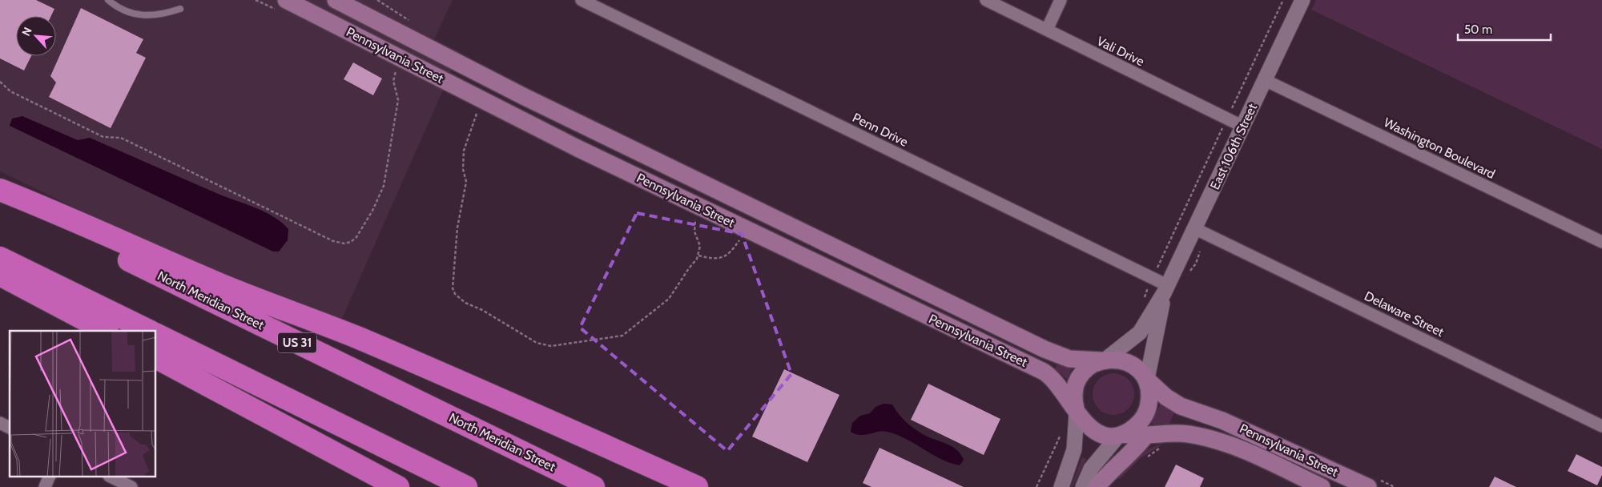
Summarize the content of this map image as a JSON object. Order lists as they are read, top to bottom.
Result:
{
  "streets": {
    "highway": ["North Meridian Street", "US 31"],
    "main road": ["Pennsylvania Street"],
    "street": [
      "Vali Drive",
      "Penn Drive",
      "East 106th Street",
      "Washington Boulevard",
      "Delaware Street"
    ]
  },
  "crossings": [
    ["Vali Drive", "East 106th Street"],
    ["Pennsylvania Street", "East 106th Street"],
    ["Penn Drive", "East 106th Street"],
    ["East 106th Street", "Washington Boulevard"],
    ["East 106th Street", "Delaware Street"]
  ],
  "scale_bar": "50 m",
  "north": "top left"
}
